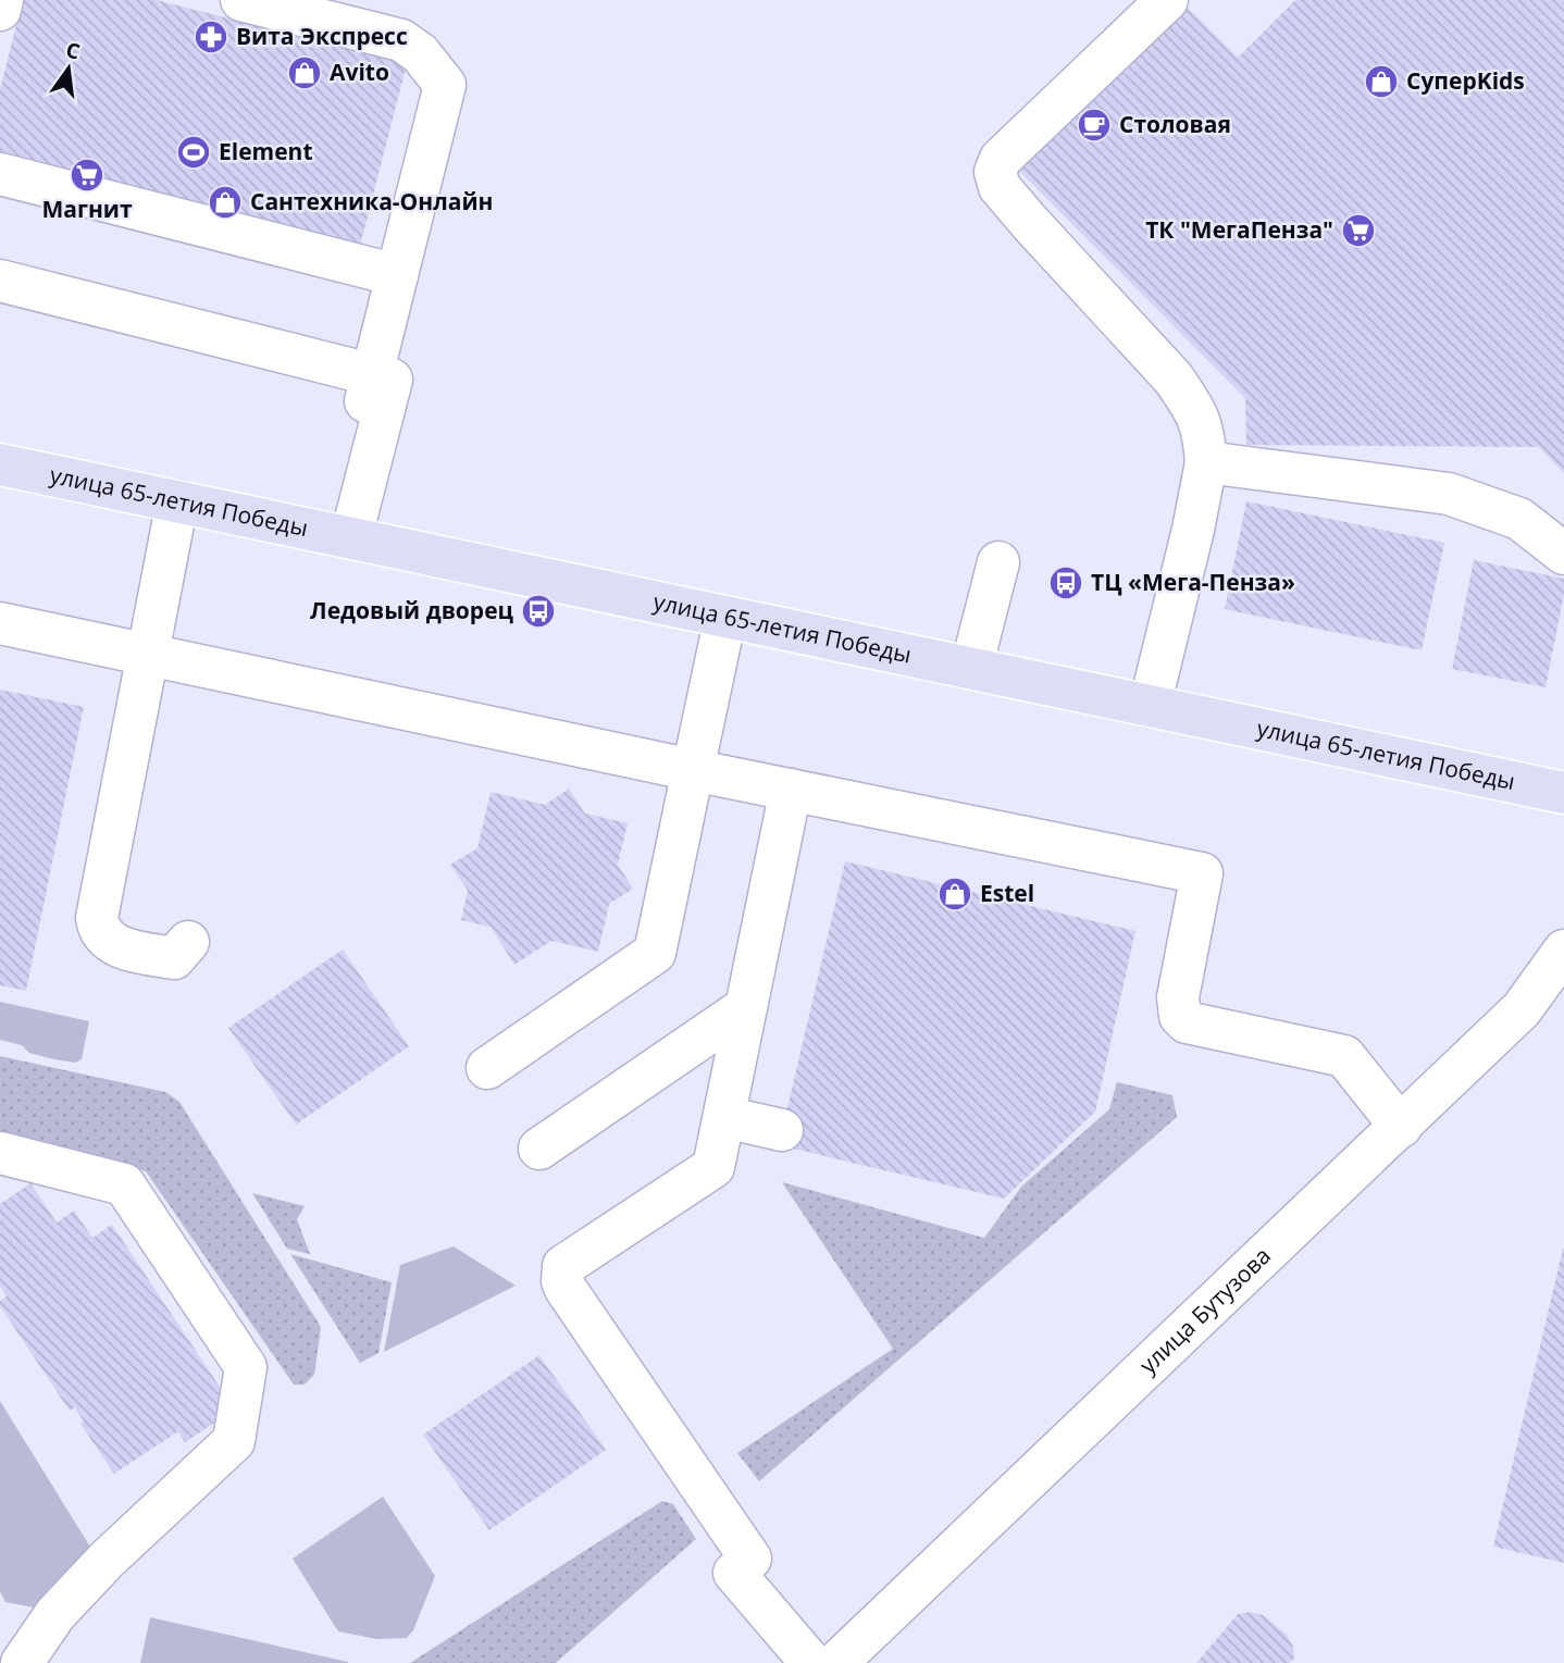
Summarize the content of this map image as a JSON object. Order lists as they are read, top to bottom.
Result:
{
  "streets": {
    "main road": ["улица 65-летия Победы"],
    "street": ["улица Бутузова"]
  },
  "places": {
    "pharmacy": ["Вита Экспресс"],
    "shop": [
      "Avito",
      "СуперKids",
      "Сантехника-Онлайн",
      "Estel"
    ],
    "cafe": ["Столовая"],
    "sports": ["Element"],
    "supermarket": ["Магнит", "ТК \"МегаПенза\""],
    "bus stop": ["ТЦ «Мега-Пенза»", "Ледовый дворец"]
  },
  "north": "top"
}
